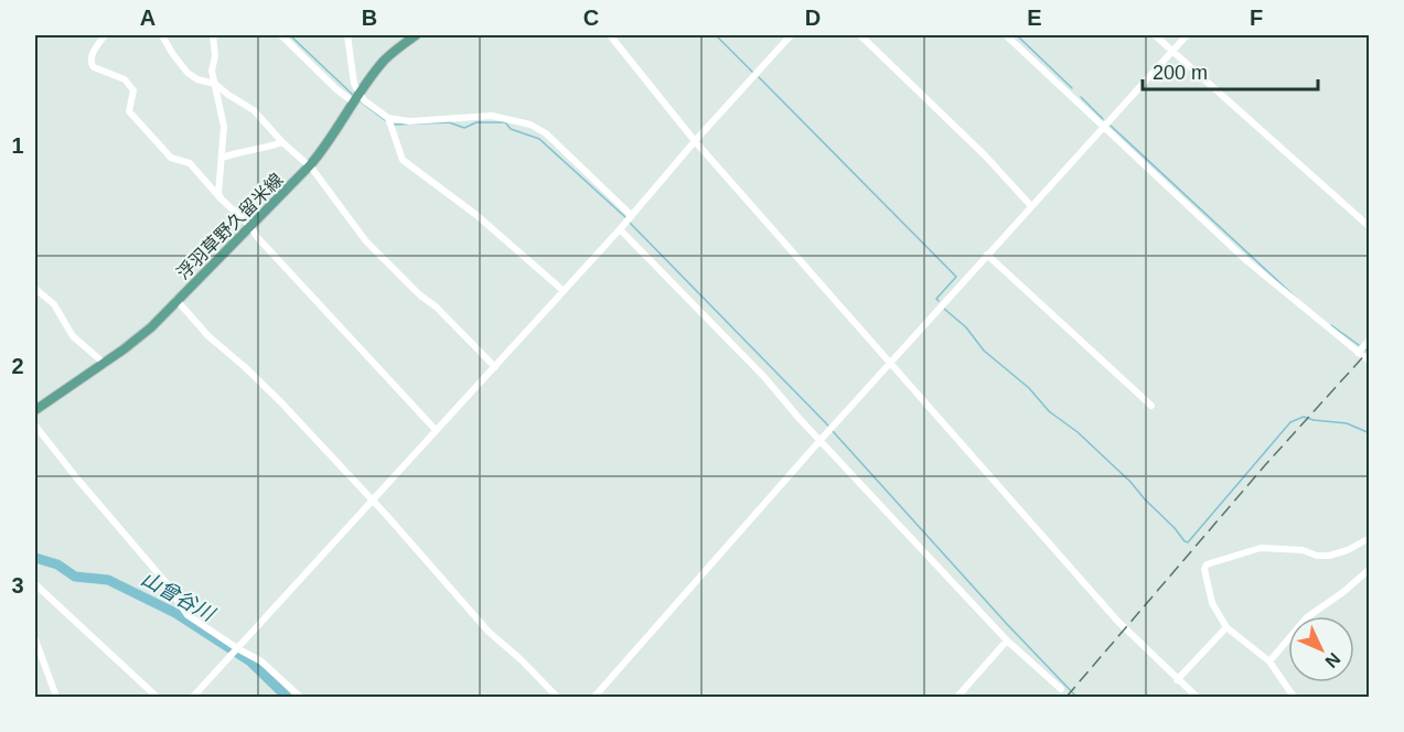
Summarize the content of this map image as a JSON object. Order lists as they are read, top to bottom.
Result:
{
  "streets": {
    "main road": ["浮羽草野久留米線"]
  },
  "water": ["山曾谷川"],
  "scale_bar": "200 m",
  "north": "bottom right",
  "grid": {
    "columns": [
      "A",
      "B",
      "C",
      "D",
      "E",
      "F"
    ],
    "rows": ["1", "2", "3"]
  }
}
